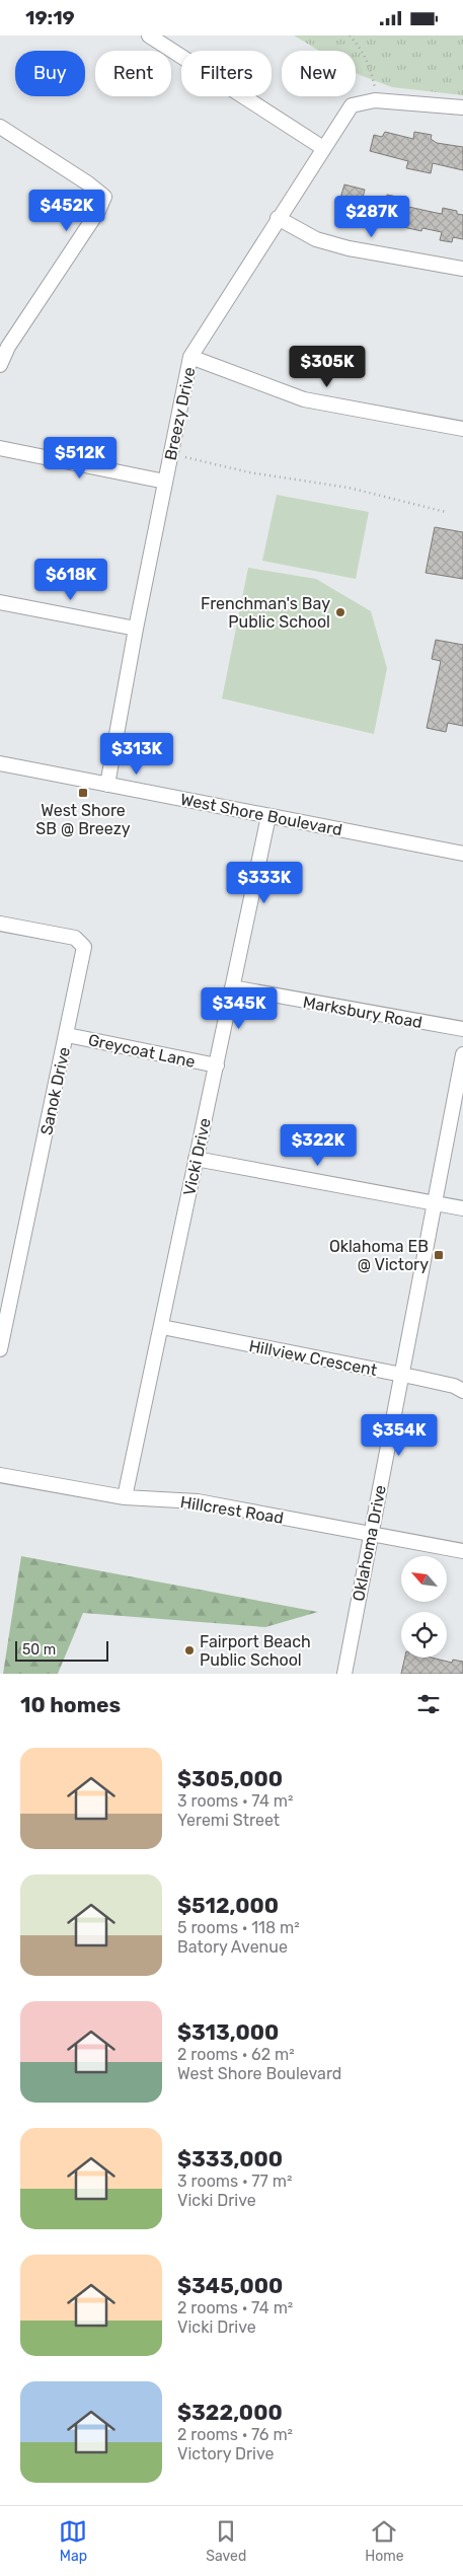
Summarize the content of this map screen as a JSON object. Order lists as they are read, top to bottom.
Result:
{
  "streets": {
    "street": [
      "Breezy Drive",
      "West Shore Boulevard",
      "Marksbury Road",
      "Greycoat Lane",
      "Sanok Drive",
      "Vicki Drive",
      "Hillview Crescent",
      "Hillcrest Road",
      "Oklahoma Drive"
    ]
  },
  "crossings": [
    ["Breezy Drive", "West Shore Boulevard"],
    ["West Shore Boulevard", "Vicki Drive"],
    ["Marksbury Road", "Vicki Drive"],
    ["Greycoat Lane", "Sanok Drive"],
    ["Greycoat Lane", "Vicki Drive"],
    ["Vicki Drive", "Hillview Crescent"],
    ["Vicki Drive", "Hillcrest Road"],
    ["Hillview Crescent", "Oklahoma Drive"],
    ["Hillcrest Road", "Oklahoma Drive"]
  ],
  "places": {
    "other": ["Frenchman's Bay Public School", "Fairport Beach Public School"],
    "transit": ["West Shore SB @ Breezy", "Oklahoma EB @ Victory"]
  },
  "scale_bar": "50 m",
  "north": "top left",
  "page": {
    "status": "19:19",
    "chip": [
      "Buy",
      "Rent",
      "Filters",
      "New"
    ],
    "price": [
      "$452K",
      "$287K",
      "$305K",
      "$512K",
      "$618K",
      "$313K",
      "$333K",
      "$345K",
      "$322K",
      "$354K"
    ],
    "scale": "50 m",
    "heading": "10 homes",
    "list": [
      {
        "name": "$305,000",
        "note": "3 rooms · 74 m² · Yeremi Street"
      },
      {
        "name": "$512,000",
        "note": "5 rooms · 118 m² · Batory Avenue"
      },
      {
        "name": "$313,000",
        "note": "2 rooms · 62 m² · West Shore Boulevard"
      },
      {
        "name": "$333,000",
        "note": "3 rooms · 77 m² · Vicki Drive"
      },
      {
        "name": "$345,000",
        "note": "2 rooms · 74 m² · Vicki Drive"
      },
      {
        "name": "$322,000",
        "note": "2 rooms · 76 m² · Victory Drive"
      }
    ],
    "tabs": ["Map", "Saved", "Home"]
  }
}
